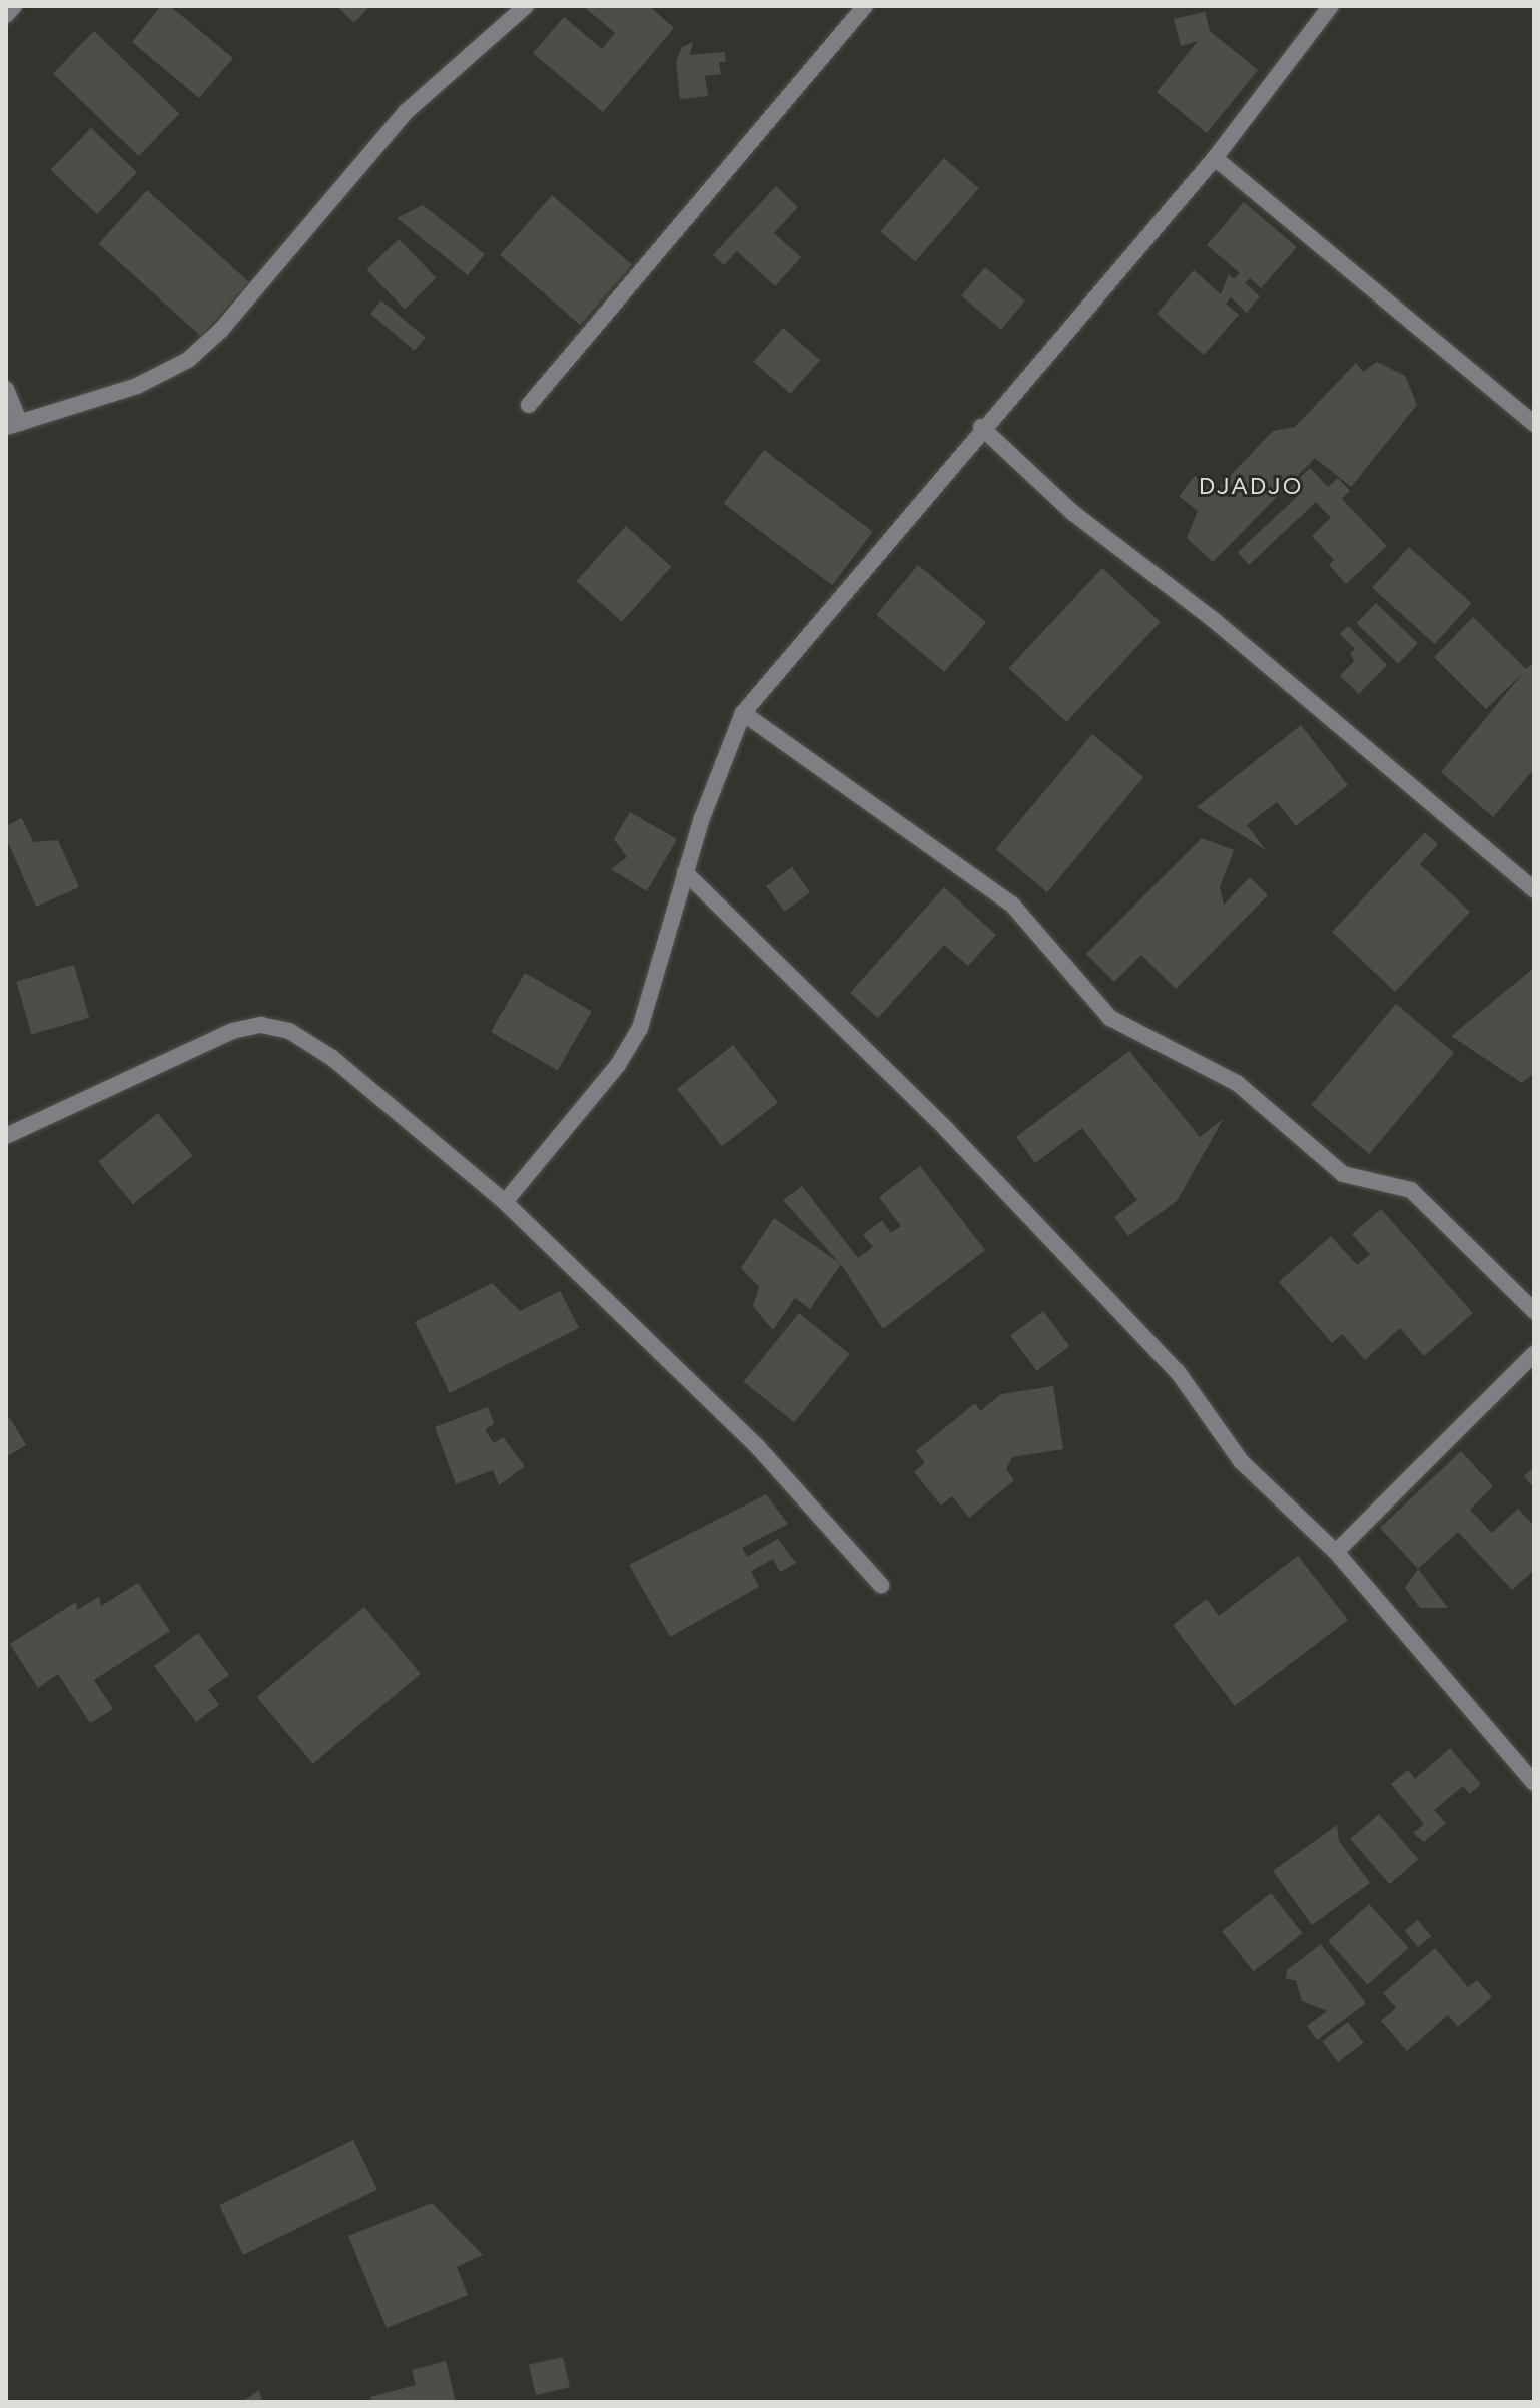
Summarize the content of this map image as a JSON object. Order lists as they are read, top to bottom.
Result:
{
  "districts": ["DJADJO"]
}
